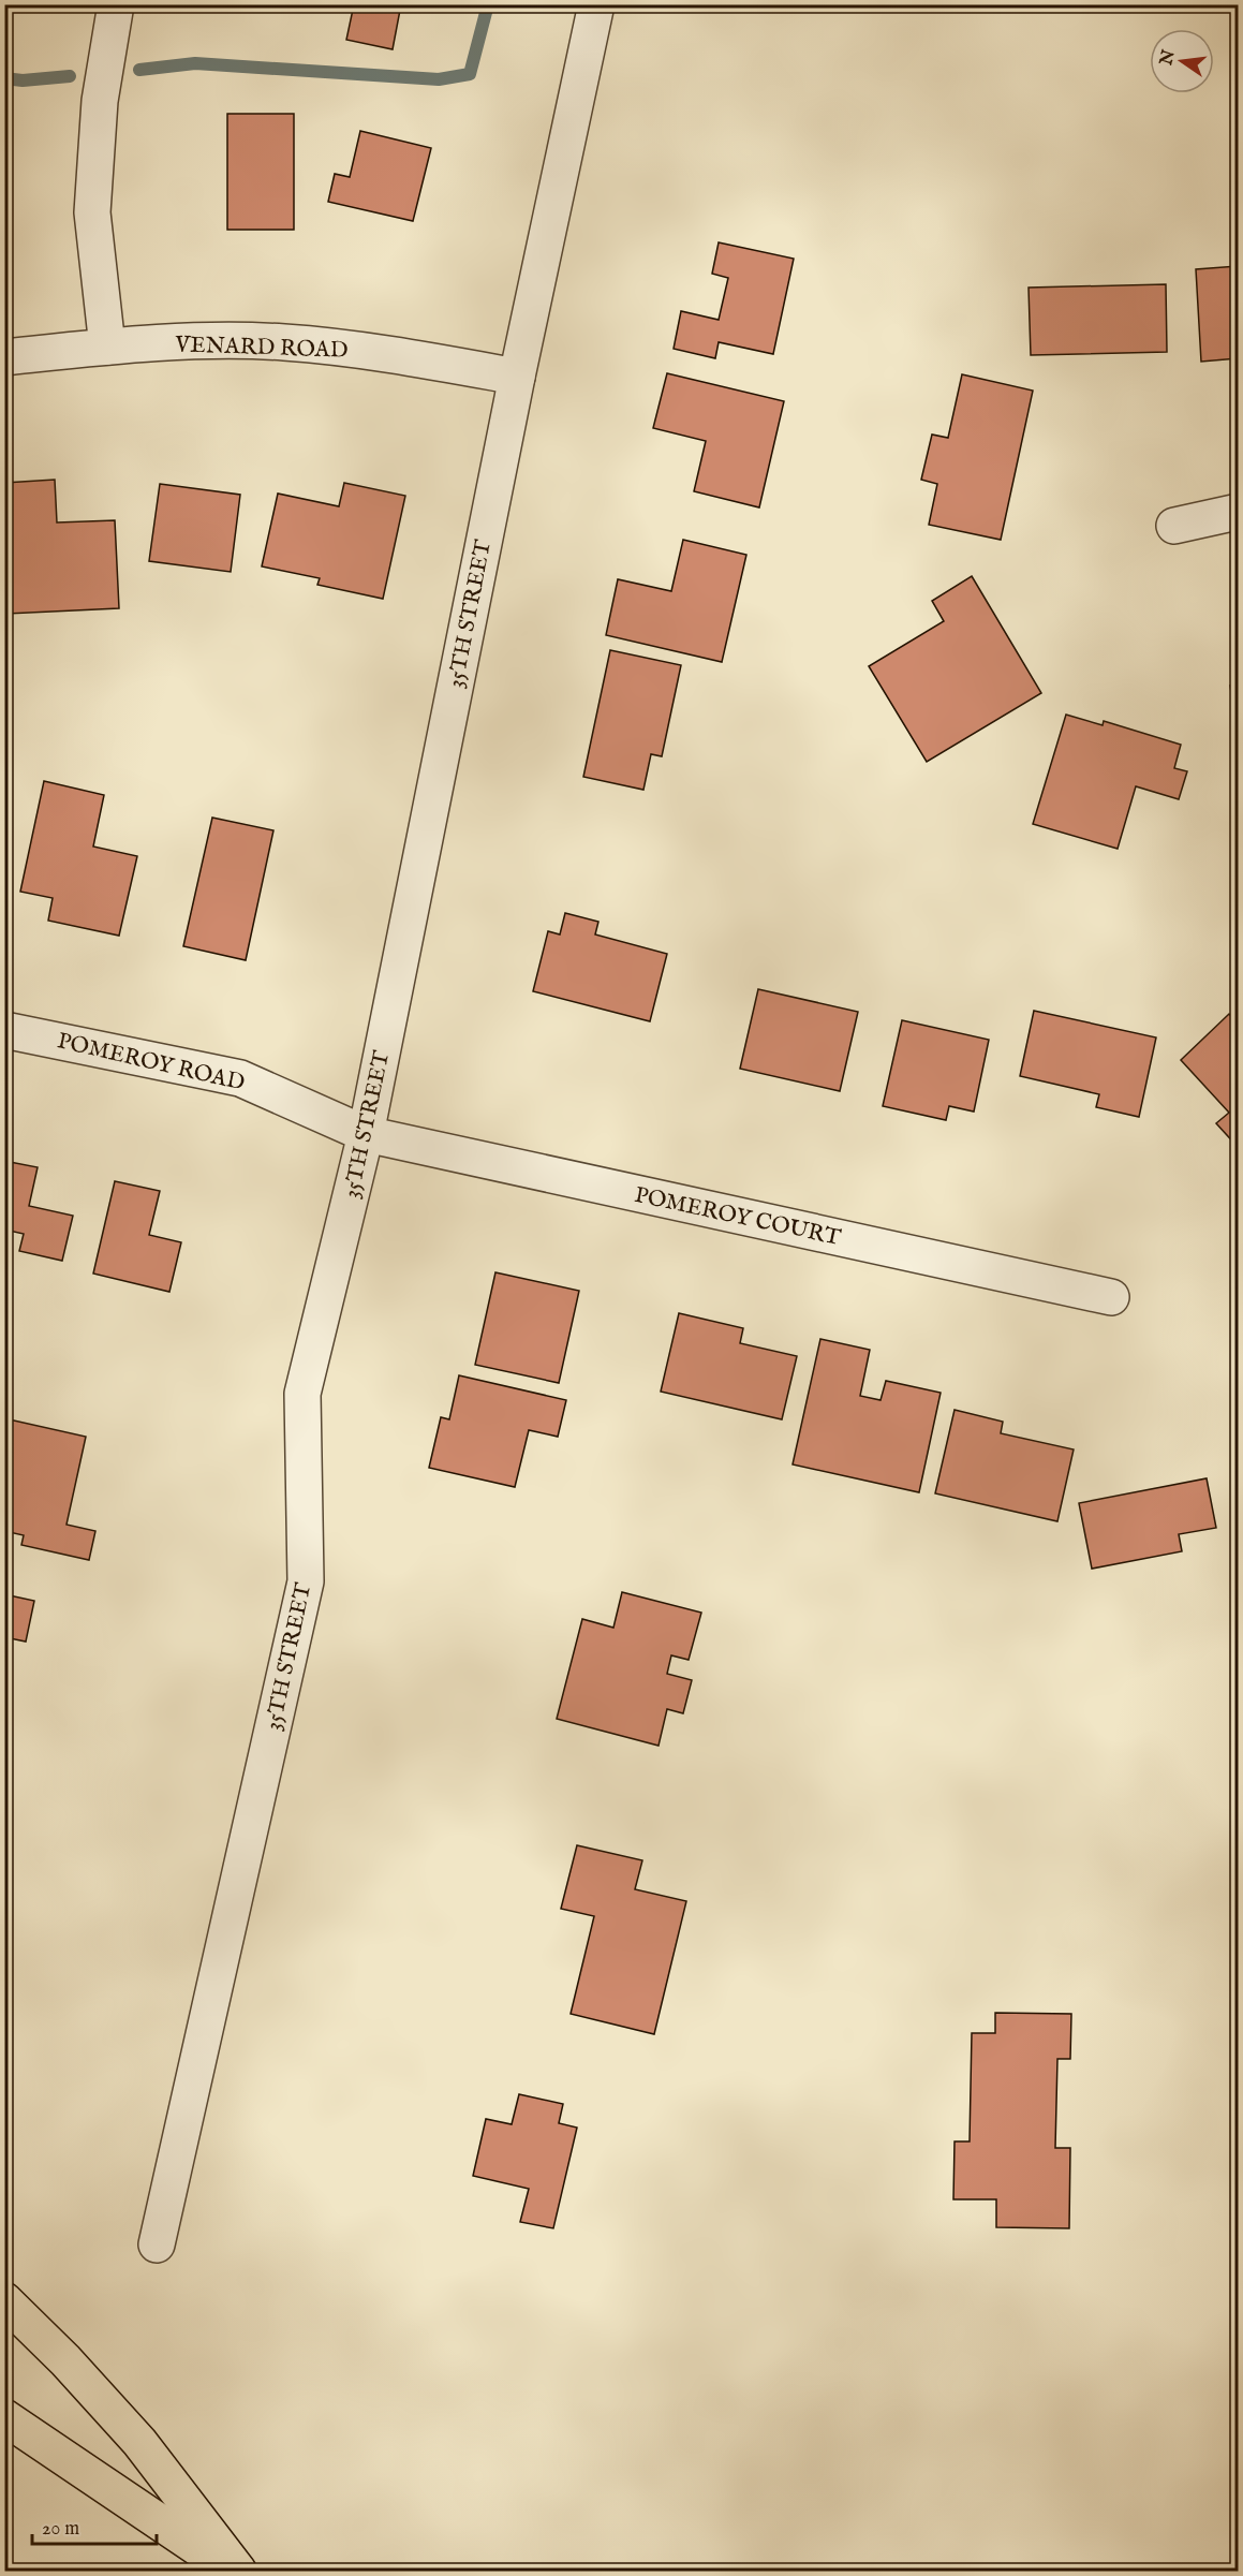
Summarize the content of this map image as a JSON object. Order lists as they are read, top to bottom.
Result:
{
  "streets": {
    "street": [
      "VENARD ROAD",
      "35TH STREET",
      "POMEROY ROAD",
      "POMEROY COURT"
    ]
  },
  "crossings": [
    ["VENARD ROAD", "35TH STREET"],
    ["35TH STREET", "POMEROY ROAD"],
    ["35TH STREET", "POMEROY COURT"],
    ["POMEROY ROAD", "POMEROY COURT"]
  ],
  "scale_bar": "20 m",
  "north": "left"
}
